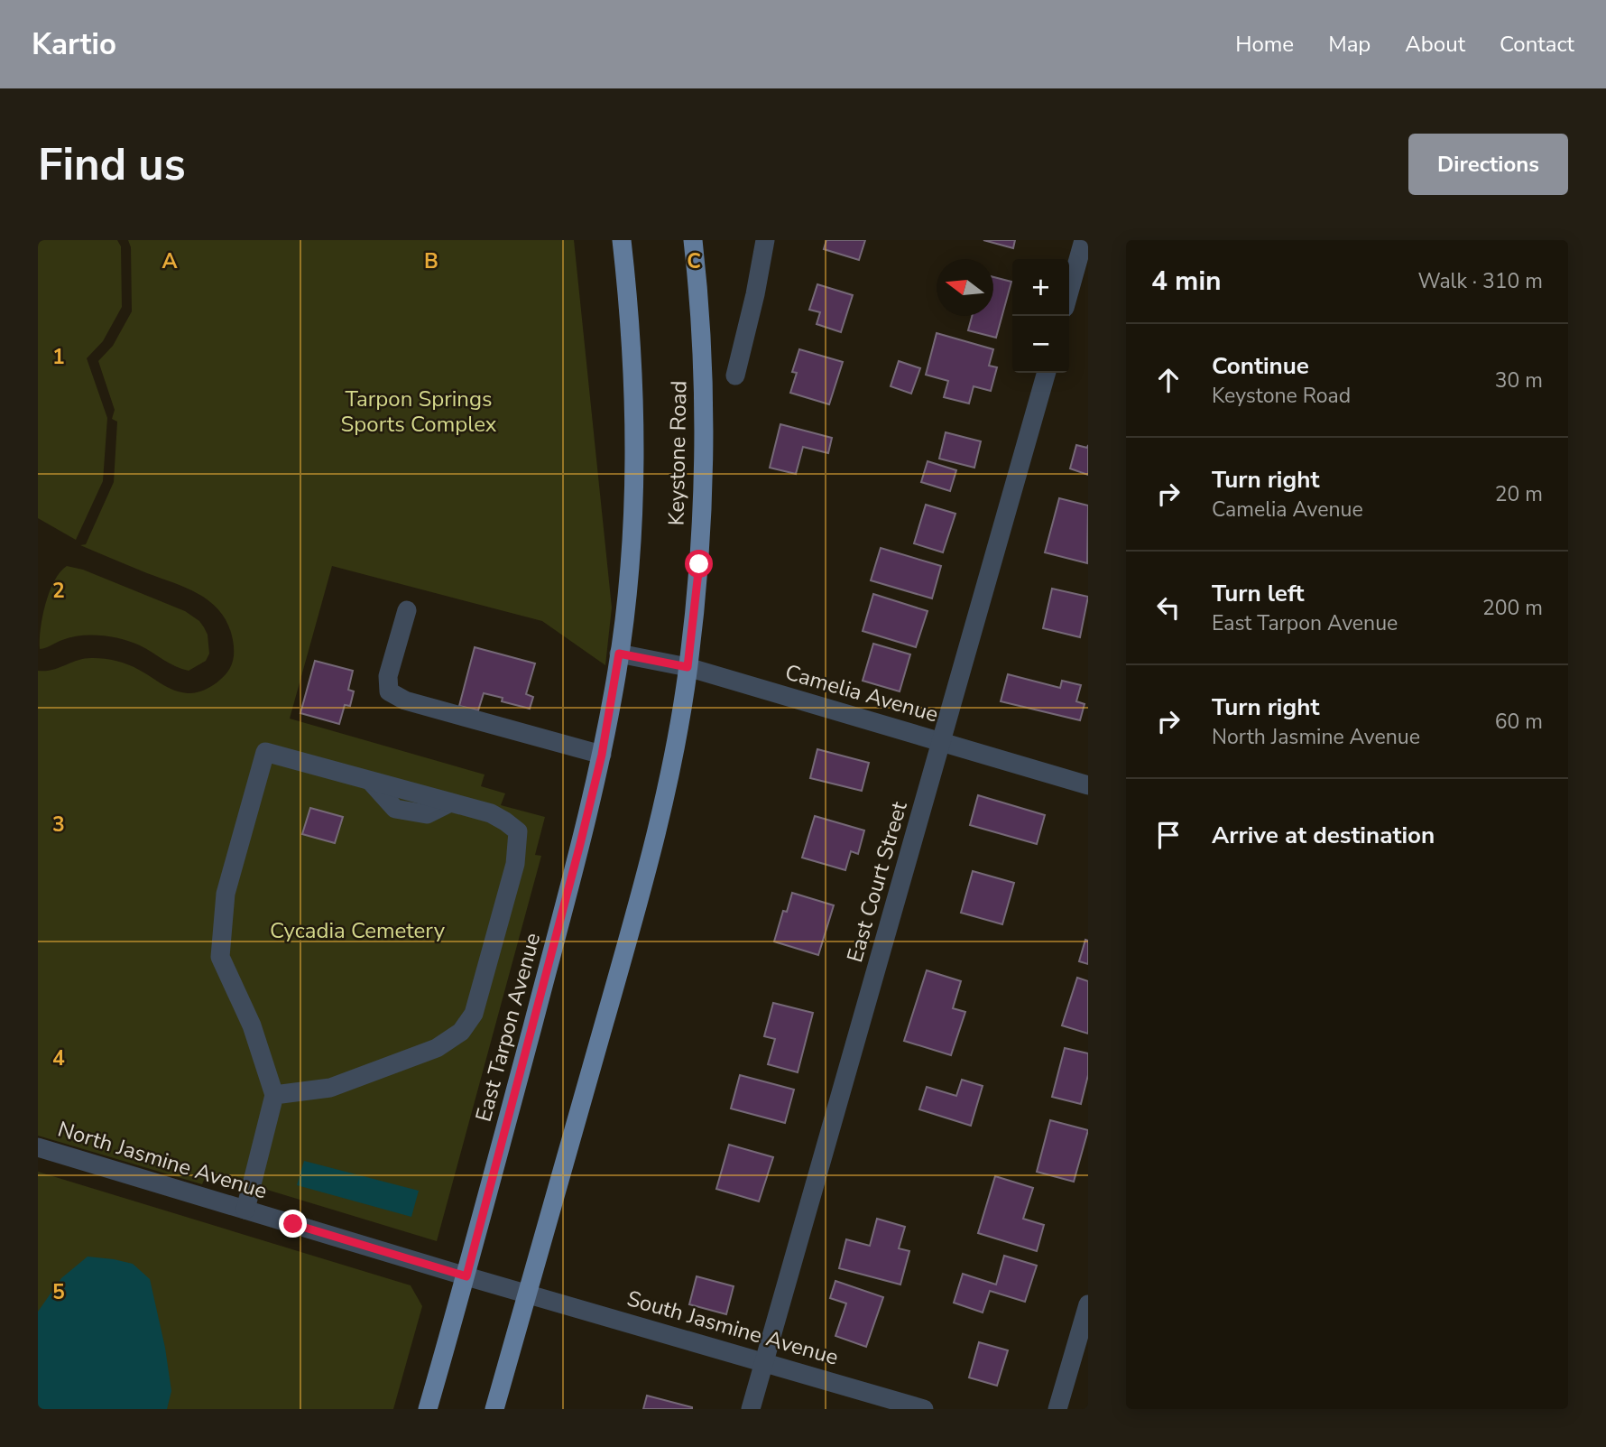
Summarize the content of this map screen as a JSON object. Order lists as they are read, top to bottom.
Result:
{
  "streets": {
    "main road": ["Keystone Road", "East Tarpon Avenue"],
    "street": [
      "Camelia Avenue",
      "East Court Street",
      "North Jasmine Avenue",
      "South Jasmine Avenue"
    ]
  },
  "crossings": [
    ["Keystone Road", "Camelia Avenue"],
    ["Keystone Road", "East Tarpon Avenue"],
    ["Camelia Avenue", "East Court Street"],
    ["Camelia Avenue", "East Tarpon Avenue"],
    ["East Court Street", "South Jasmine Avenue"],
    ["East Tarpon Avenue", "North Jasmine Avenue"],
    ["North Jasmine Avenue", "South Jasmine Avenue"]
  ],
  "parks": ["Tarpon Springs Sports Complex", "Cycadia Cemetery"],
  "north": "left",
  "page": {
    "header": "Kartio",
    "nav": [
      "Home",
      "Map",
      "About",
      "Contact"
    ],
    "buttons": "Directions",
    "title": "Find us",
    "heading": ["4 min", "Walk · 310 m"],
    "map_buttons": ["+", "−"],
    "list": [
      ["Continue", "Keystone Road", "30 m"],
      ["Turn right", "Camelia Avenue", "20 m"],
      ["Turn left", "East Tarpon Avenue", "200 m"],
      ["Turn right", "North Jasmine Avenue", "60 m"],
      "Arrive at destination"
    ]
  },
  "grid": {
    "columns": ["A", "B", "C"],
    "rows": [
      "1",
      "2",
      "3",
      "4",
      "5"
    ]
  }
}
